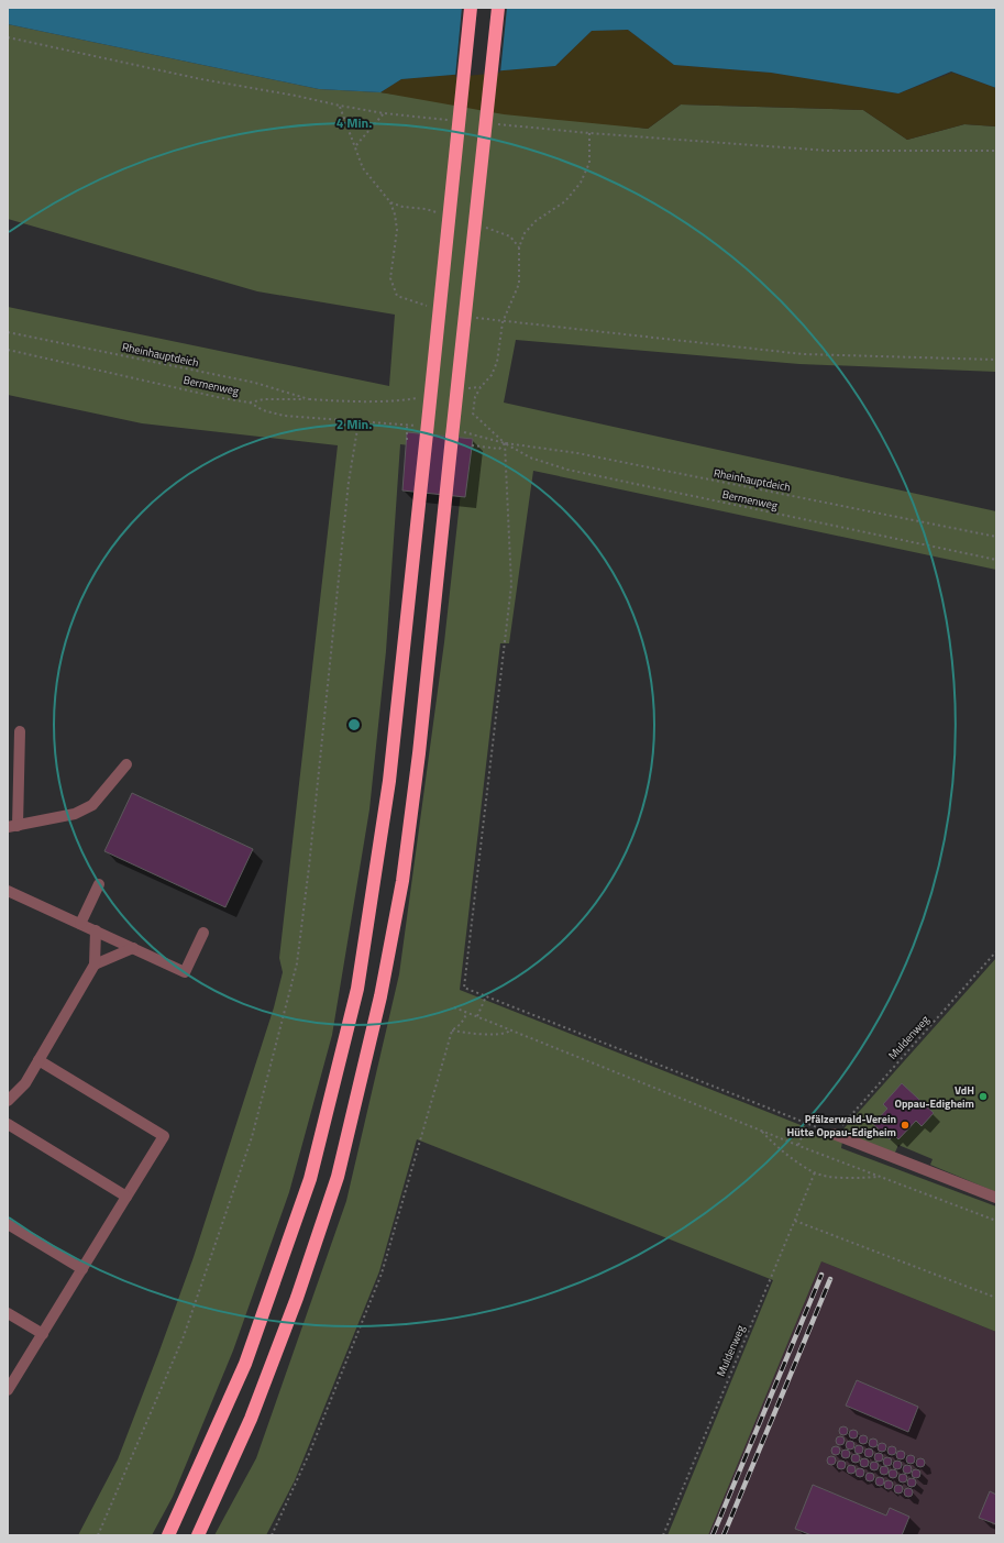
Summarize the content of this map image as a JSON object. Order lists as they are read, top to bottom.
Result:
{
  "streets": {
    "path": ["Rheinhauptdeich", "Bermenweg", "Muldenweg"]
  },
  "crossings": [
    ["Rheinhauptdeich", "Bermenweg"]
  ],
  "places": ["VdH Oppau-Edigheim", "Pfälzerwald-Verein Hütte Oppau-Edigheim"],
  "rings": ["4 Min.", "2 Min."]
}
